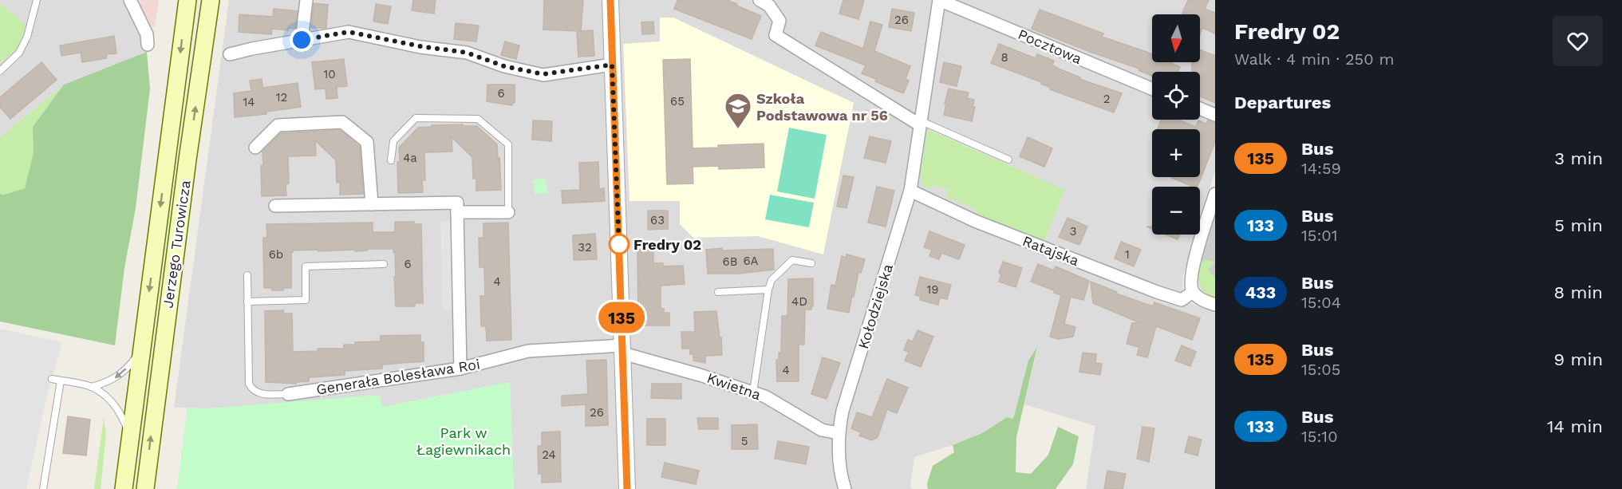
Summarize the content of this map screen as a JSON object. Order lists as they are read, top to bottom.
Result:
{
  "streets": {
    "main road": ["Jerzego Turowicza"],
    "street": [
      "Pocztowa",
      "Ratajska",
      "Kołodziejska",
      "Generała Bolesława Roi",
      "Kwietna"
    ]
  },
  "crossings": [
    ["Pocztowa", "Kołodziejska"],
    ["Ratajska", "Kołodziejska"],
    ["Kołodziejska", "Kwietna"],
    ["Generała Bolesława Roi", "Kwietna"]
  ],
  "parks": ["Park w Łagiewnikach"],
  "places": {
    "school or university": ["Szkoła Podstawowa nr 56"],
    "other": ["Fredry 02"]
  },
  "lines": ["bus line 135"],
  "house_numbers": [
    "26",
    "8",
    "10",
    "6",
    "12",
    "2",
    "65",
    "14",
    "4a",
    "63",
    "3",
    "32",
    "6b",
    "1",
    "6A",
    "6B",
    "6",
    "4",
    "19",
    "4D",
    "4",
    "26",
    "5",
    "24"
  ],
  "north": "bottom",
  "page": {
    "on_map": "135",
    "heading": [
      ["Fredry 02", "Walk · 4 min · 250 m"],
      "Departures"
    ],
    "map_buttons": ["+", "−"],
    "list": [
      {
        "mark": "135",
        "name": "Bus",
        "note": "14:59",
        "value": "3 min"
      },
      {
        "mark": "133",
        "name": "Bus",
        "note": "15:01",
        "value": "5 min"
      },
      {
        "mark": "433",
        "name": "Bus",
        "note": "15:04",
        "value": "8 min"
      },
      {
        "mark": "135",
        "name": "Bus",
        "note": "15:05",
        "value": "9 min"
      },
      {
        "mark": "133",
        "name": "Bus",
        "note": "15:10",
        "value": "14 min"
      }
    ]
  }
}
